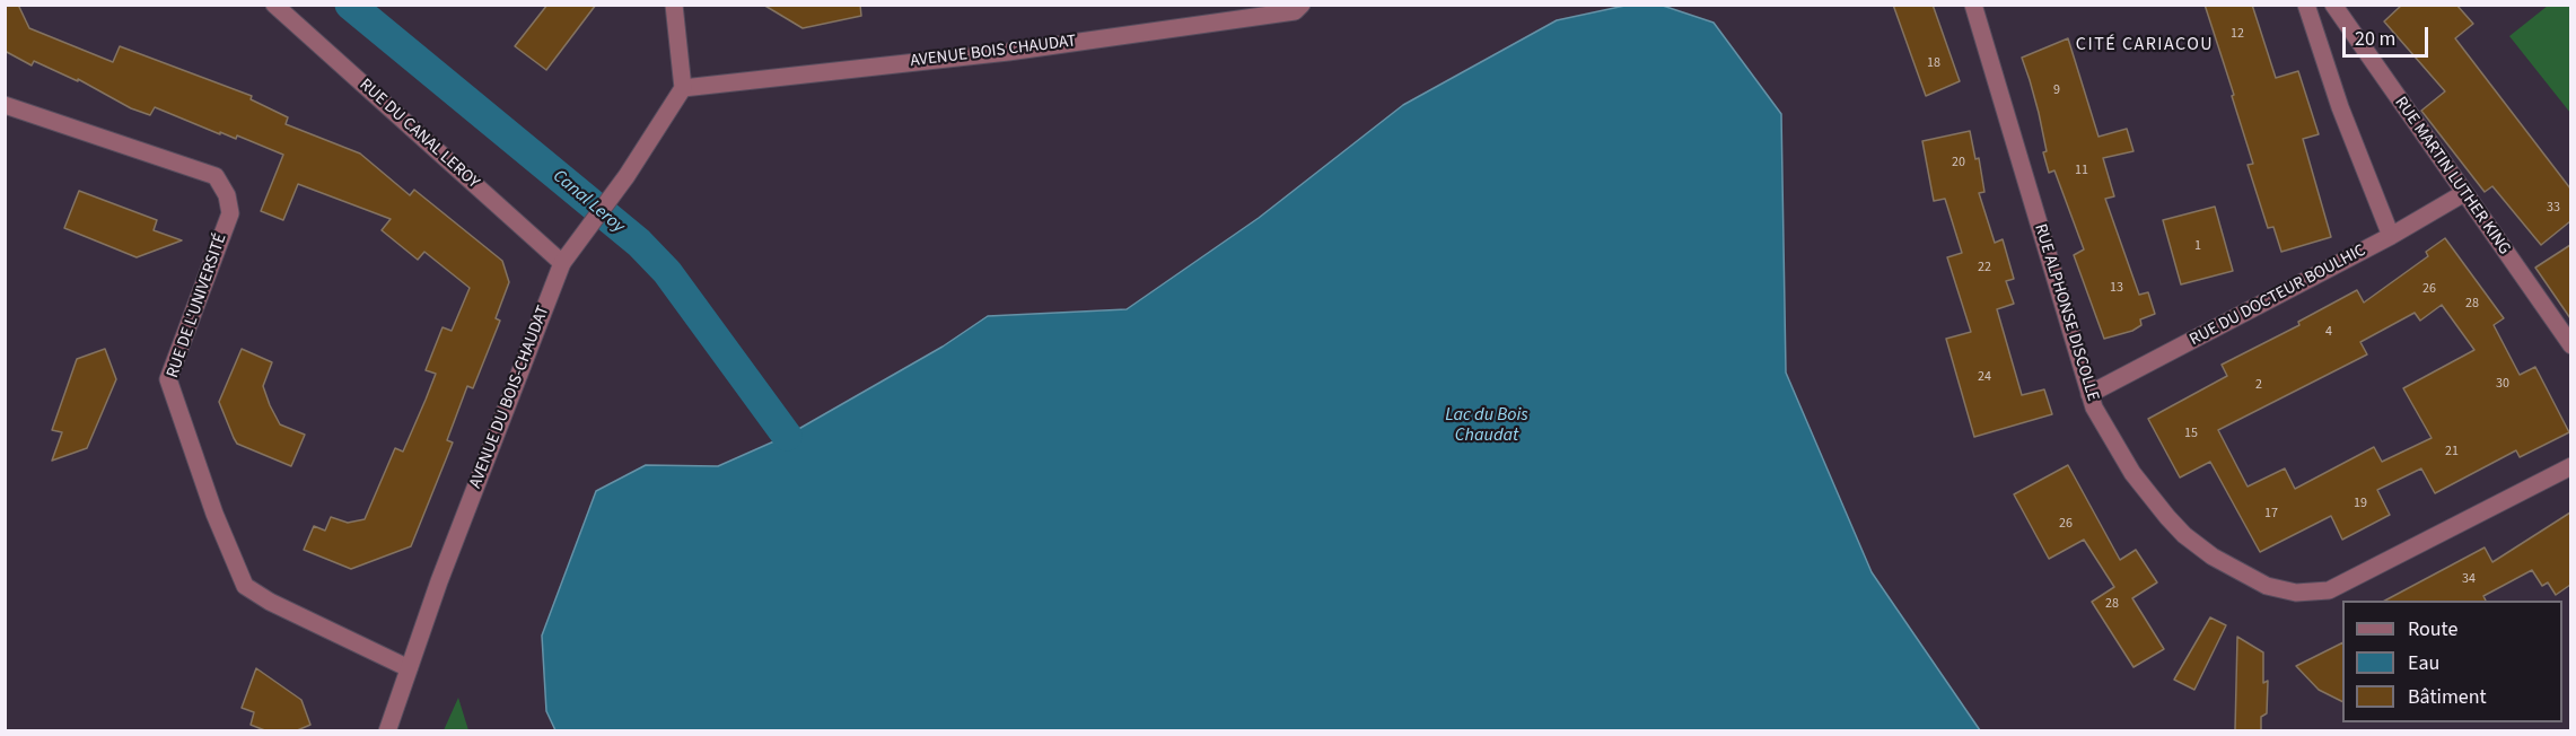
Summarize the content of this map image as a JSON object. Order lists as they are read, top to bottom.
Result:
{
  "streets": {
    "street": [
      "AVENUE BOIS CHAUDAT",
      "RUE DU CANAL LEROY",
      "RUE MARTIN LUTHER KING",
      "RUE DU DOCTEUR BOULHIC",
      "RUE DE L'UNIVERSITÉ",
      "RUE ALPHONSE DISCOLLE",
      "AVENUE DU BOIS-CHAUDAT"
    ]
  },
  "crossings": [
    ["AVENUE BOIS CHAUDAT", "AVENUE DU BOIS-CHAUDAT"],
    ["RUE DU CANAL LEROY", "AVENUE DU BOIS-CHAUDAT"],
    ["RUE MARTIN LUTHER KING", "RUE DU DOCTEUR BOULHIC"],
    ["RUE DU DOCTEUR BOULHIC", "RUE ALPHONSE DISCOLLE"],
    ["RUE DE L'UNIVERSITÉ", "AVENUE DU BOIS-CHAUDAT"]
  ],
  "districts": ["CITÉ CARIACOU"],
  "water": ["Canal Leroy", "Lac du Bois Chaudat"],
  "house_numbers": [
    "12",
    "18",
    "9",
    "20",
    "11",
    "33",
    "1",
    "22",
    "13",
    "26",
    "28",
    "4",
    "24",
    "30",
    "2",
    "15",
    "21",
    "19",
    "17",
    "26",
    "34",
    "28"
  ],
  "legend": ["Route", "Eau", "Bâtiment"],
  "scale_bar": "20 m"
}
